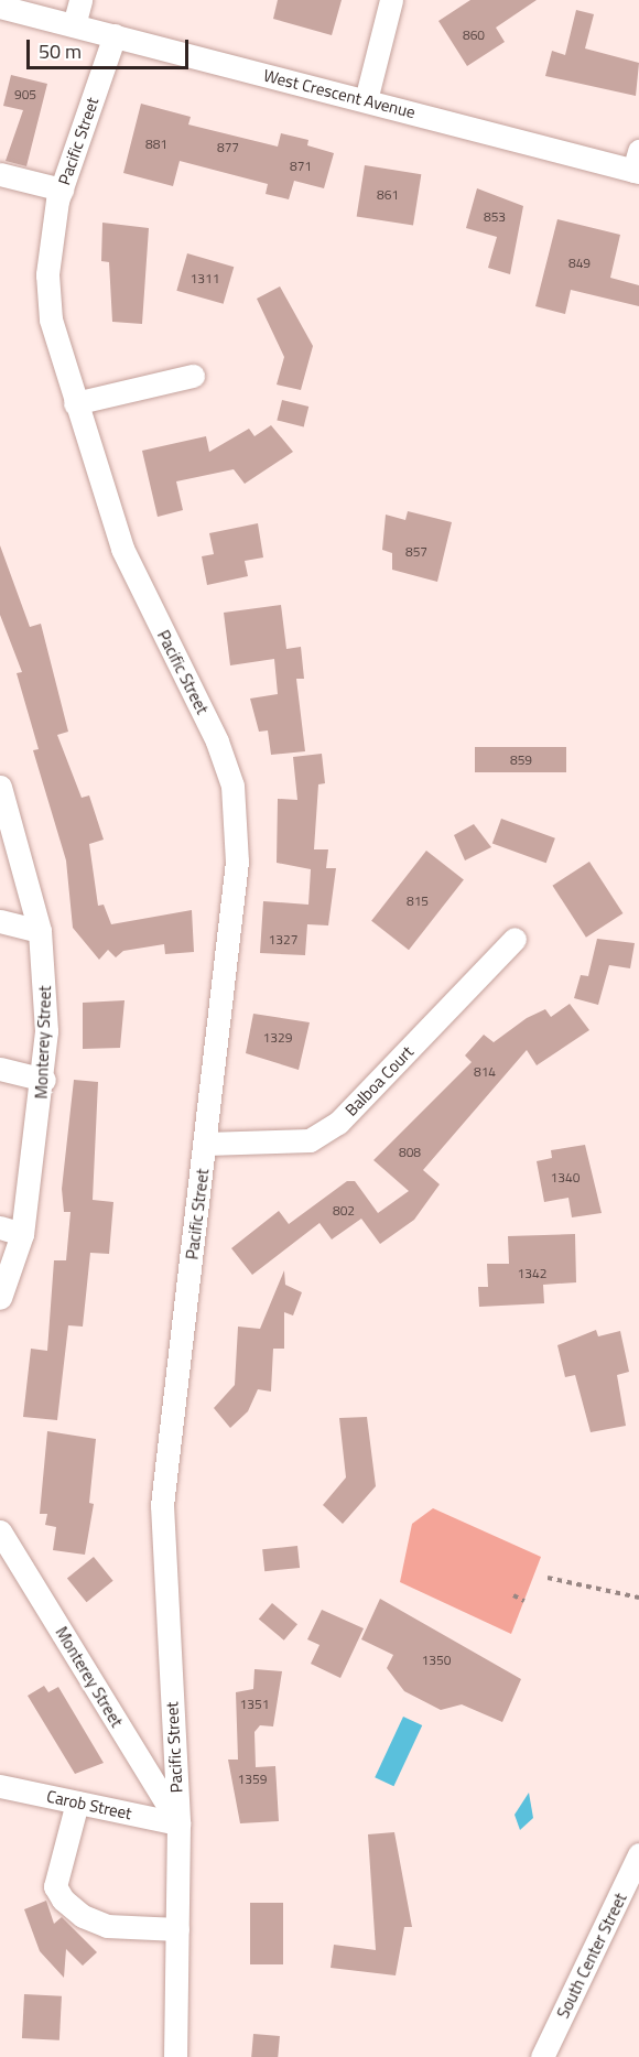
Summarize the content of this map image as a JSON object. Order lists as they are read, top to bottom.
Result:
{
  "streets": {
    "street": [
      "West Crescent Avenue",
      "Pacific Street",
      "Monterey Street",
      "Balboa Court",
      "Carob Street",
      "South Center Street"
    ]
  },
  "crossings": [
    ["West Crescent Avenue", "Pacific Street"],
    ["Pacific Street", "Monterey Street"],
    ["Pacific Street", "Balboa Court"],
    ["Pacific Street", "Carob Street"],
    ["Monterey Street", "Carob Street"]
  ],
  "house_numbers": [
    "860",
    "905",
    "881",
    "877",
    "871",
    "861",
    "853",
    "849",
    "1311",
    "857",
    "859",
    "815",
    "1327",
    "1329",
    "814",
    "808",
    "1340",
    "802",
    "1342",
    "1350",
    "1351",
    "1359"
  ],
  "scale_bar": "50 m"
}
